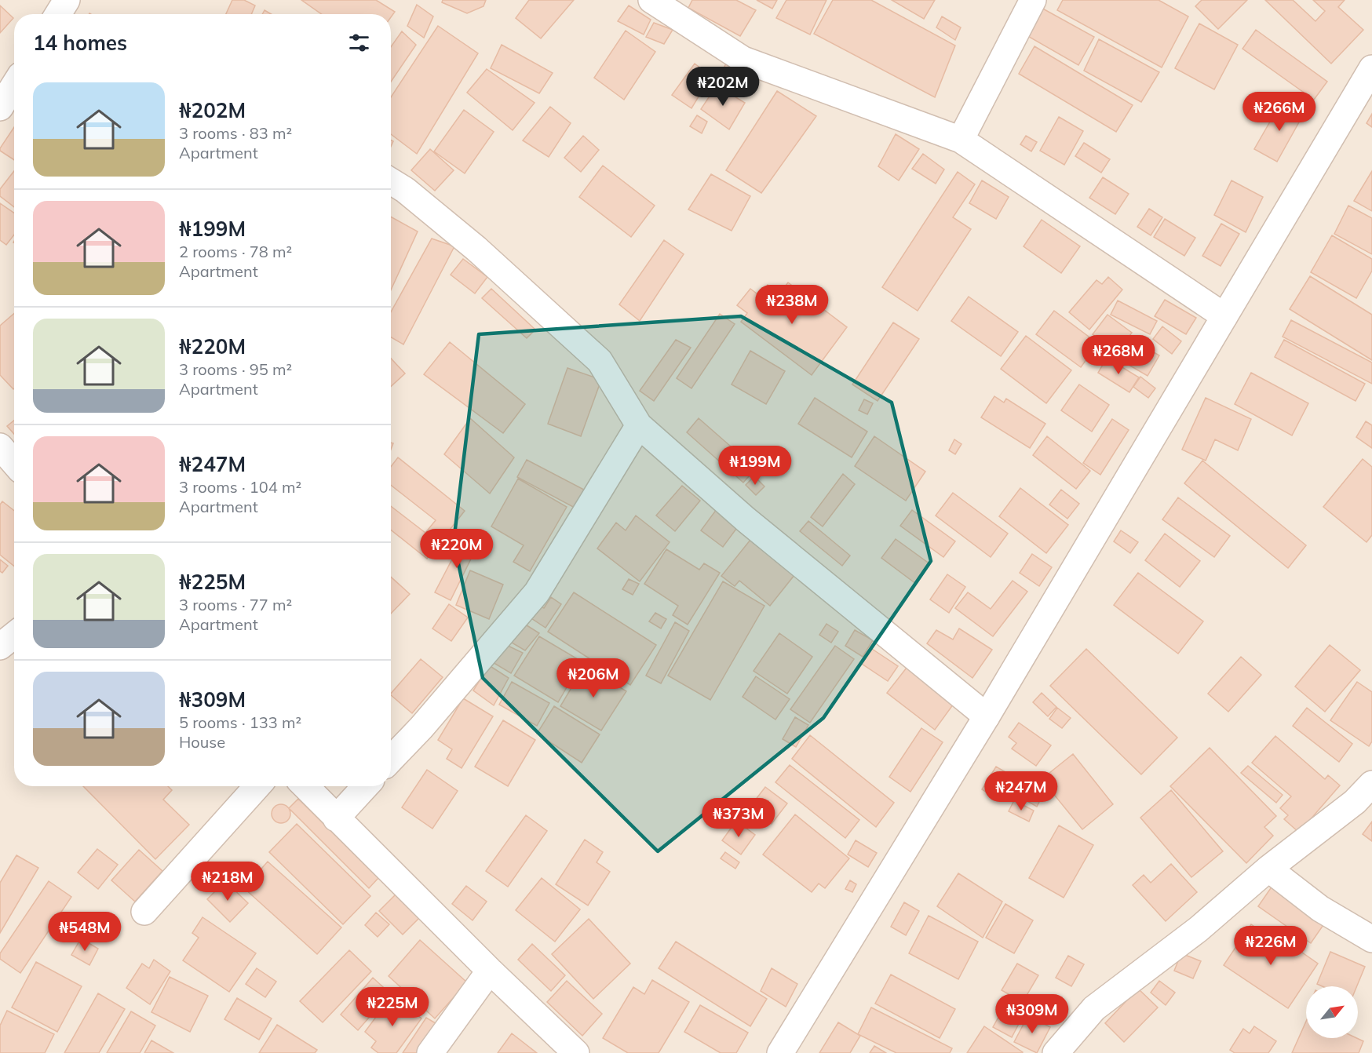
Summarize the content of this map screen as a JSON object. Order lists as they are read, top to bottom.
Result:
{
  "north": "top right",
  "page": {
    "heading": "14 homes",
    "price": [
      "₦202M",
      "₦266M",
      "₦238M",
      "₦268M",
      "₦199M",
      "₦220M",
      "₦206M",
      "₦247M",
      "₦373M",
      "₦218M",
      "₦548M",
      "₦226M",
      "₦225M",
      "₦309M"
    ],
    "list": [
      {
        "name": "₦202M",
        "note": "3 rooms · 83 m² · Apartment"
      },
      {
        "name": "₦199M",
        "note": "2 rooms · 78 m² · Apartment"
      },
      {
        "name": "₦220M",
        "note": "3 rooms · 95 m² · Apartment"
      },
      {
        "name": "₦247M",
        "note": "3 rooms · 104 m² · Apartment"
      },
      {
        "name": "₦225M",
        "note": "3 rooms · 77 m² · Apartment"
      },
      {
        "name": "₦309M",
        "note": "5 rooms · 133 m² · House"
      }
    ]
  }
}
